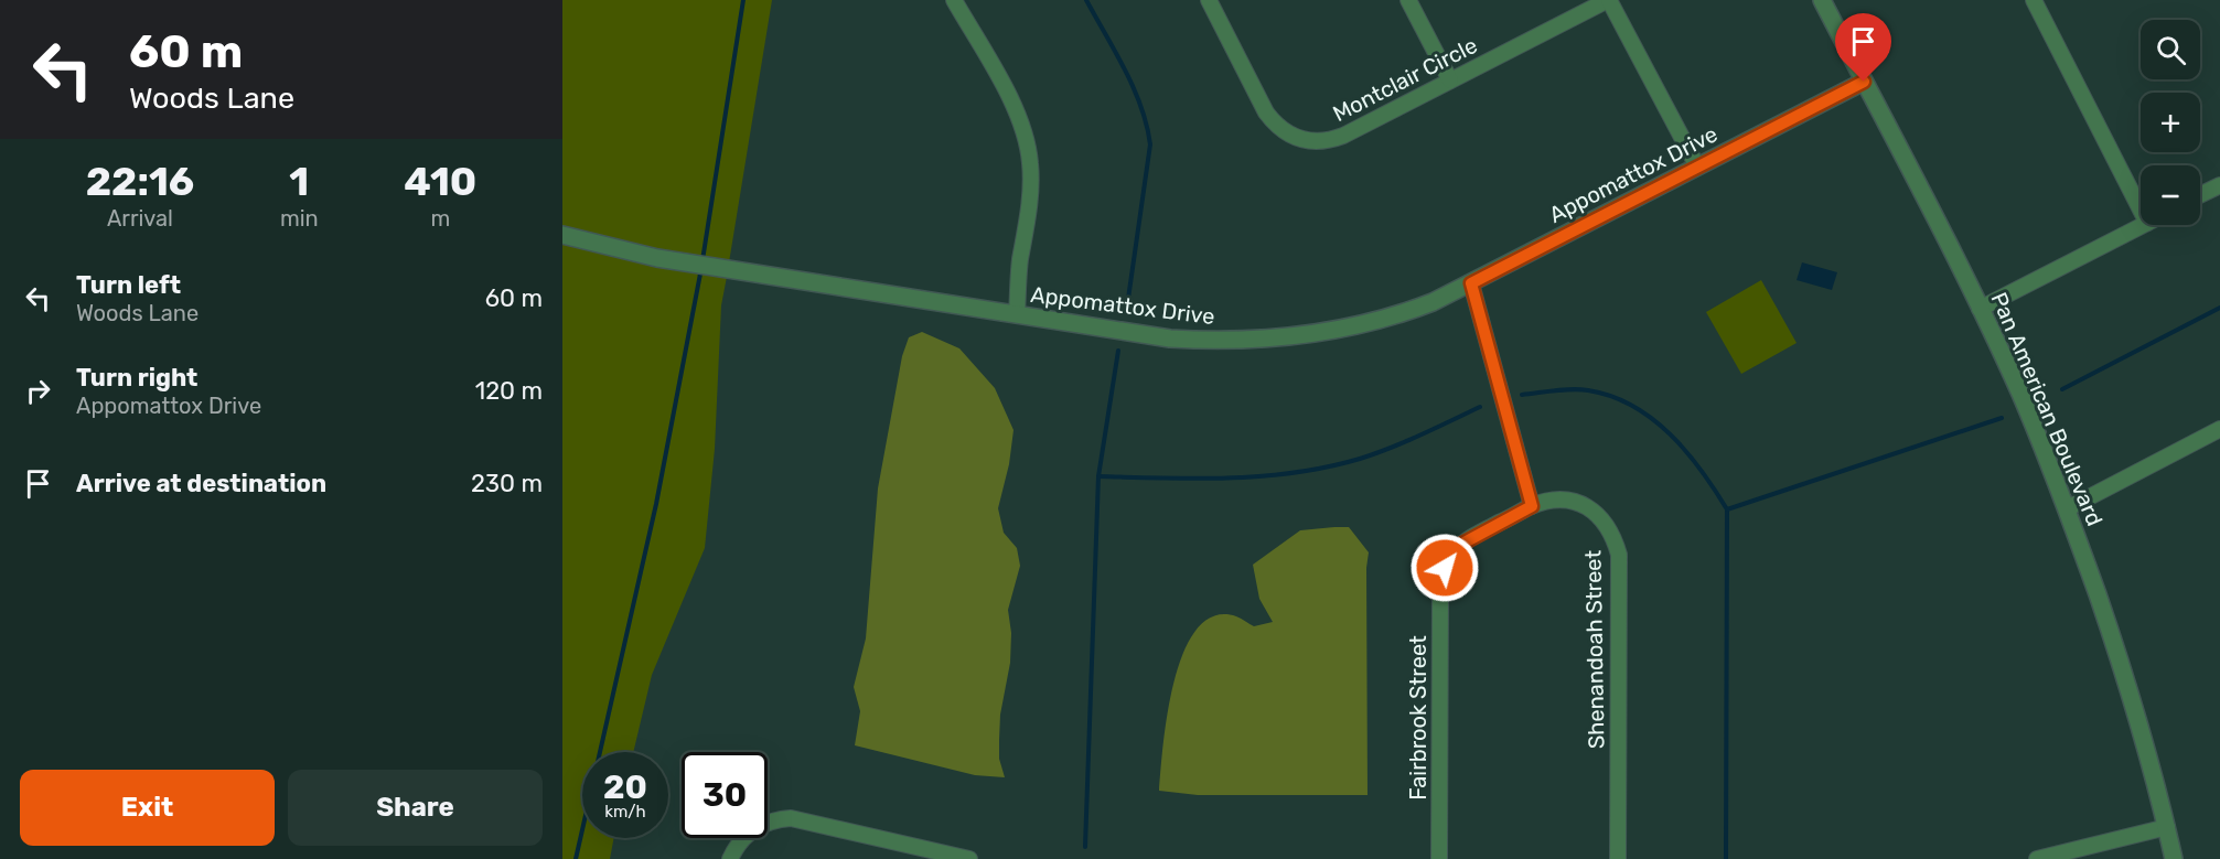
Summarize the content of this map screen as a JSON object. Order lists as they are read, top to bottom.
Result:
{
  "streets": {
    "street": [
      "Montclair Circle",
      "Appomattox Drive",
      "Pan American Boulevard",
      "Shenandoah Street",
      "Fairbrook Street"
    ]
  },
  "crossings": [
    ["Appomattox Drive", "Pan American Boulevard"],
    ["Shenandoah Street", "Fairbrook Street"]
  ],
  "page": {
    "turn": ["60 m", "Woods Lane"],
    "map_buttons": ["+", "−"],
    "eta": [
      "22:16",
      "Arrival",
      "1",
      "min",
      "410",
      "m"
    ],
    "list": [
      {
        "name": "Turn left",
        "note": "Woods Lane",
        "value": "60 m"
      },
      {
        "name": "Turn right",
        "note": "Appomattox Drive",
        "value": "120 m"
      },
      {
        "name": "Arrive at destination",
        "value": "230 m"
      }
    ],
    "speed": "20 km/h",
    "limit": "30",
    "buttons": ["Exit", "Share"]
  }
}
